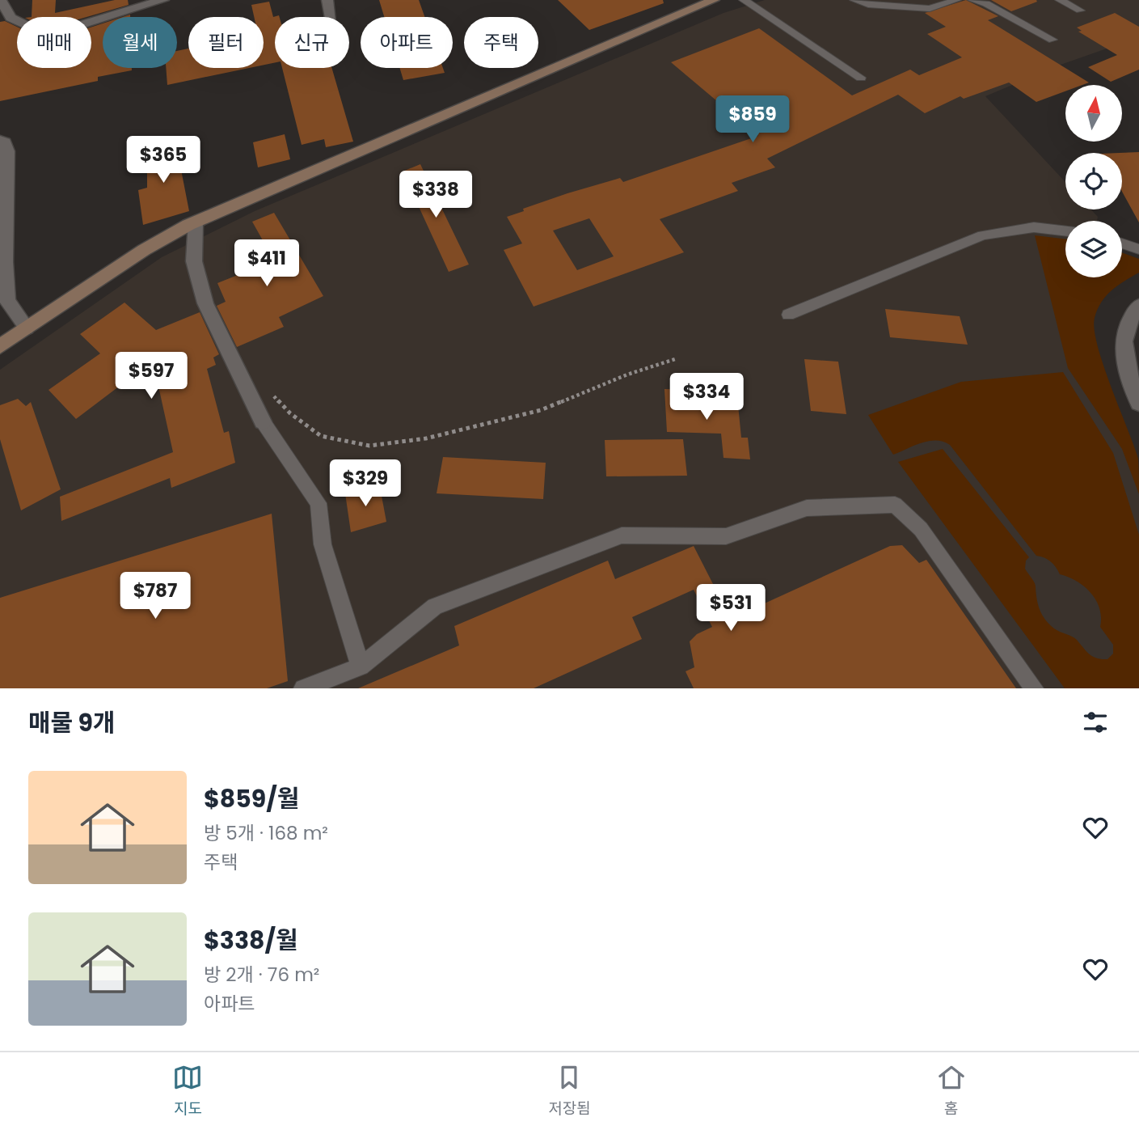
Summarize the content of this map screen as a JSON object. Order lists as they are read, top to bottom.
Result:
{
  "north": "top",
  "page": {
    "chip": [
      "매매",
      "월세",
      "필터",
      "신규",
      "아파트",
      "주택"
    ],
    "price": [
      "$859",
      "$365",
      "$338",
      "$411",
      "$597",
      "$334",
      "$329",
      "$787",
      "$531"
    ],
    "heading": "매물 9개",
    "list": [
      {
        "name": "$859/월",
        "note": "방 5개 · 168 m² · 주택"
      },
      {
        "name": "$338/월",
        "note": "방 2개 · 76 m² · 아파트"
      }
    ],
    "tabs": ["지도", "저장됨", "홈"]
  }
}
